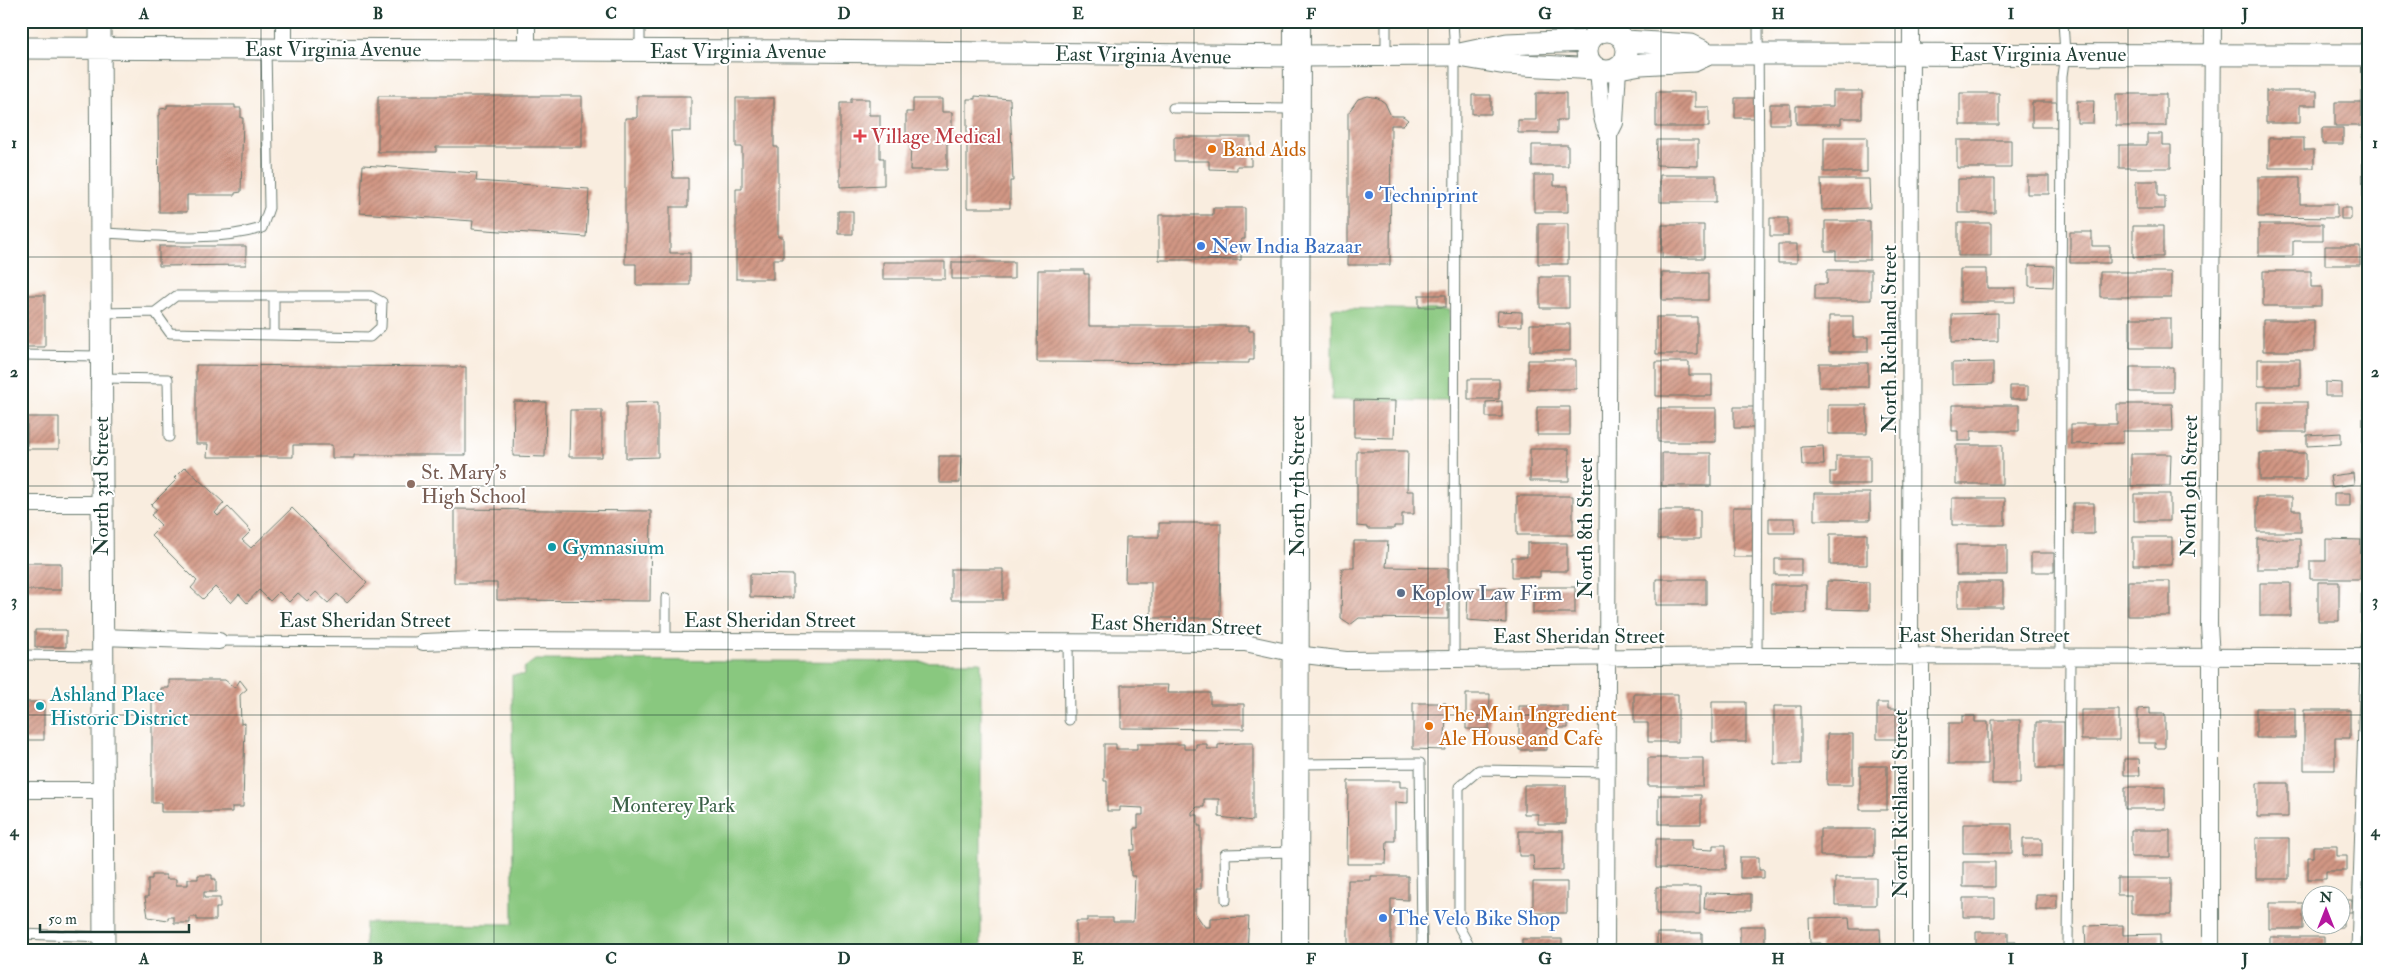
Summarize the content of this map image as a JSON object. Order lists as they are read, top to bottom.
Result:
{
  "streets": {
    "main road": ["North 7th Street"],
    "street": [
      "East Virginia Avenue",
      "North Richland Street",
      "North 3rd Street",
      "North 9th Street",
      "North 8th Street",
      "East Sheridan Street"
    ]
  },
  "crossings": [
    ["East Virginia Avenue", "North Richland Street"],
    ["East Virginia Avenue", "North 3rd Street"],
    ["East Virginia Avenue", "North 7th Street"],
    ["East Virginia Avenue", "North 9th Street"],
    ["East Virginia Avenue", "North 8th Street"],
    ["North Richland Street", "East Sheridan Street"],
    ["North 3rd Street", "East Sheridan Street"],
    ["North 7th Street", "East Sheridan Street"],
    ["North 9th Street", "East Sheridan Street"],
    ["North 8th Street", "East Sheridan Street"]
  ],
  "parks": ["Monterey Park"],
  "places": {
    "health": ["Village Medical"],
    "other": [
      "Band Aids",
      "Techniprint",
      "New India Bazaar",
      "St. Mary's High School",
      "Gymnasium",
      "Koplow Law Firm",
      "Ashland Place Historic District",
      "The Main Ingredient Ale House and Cafe",
      "The Velo Bike Shop"
    ]
  },
  "scale_bar": "50 m",
  "north": "top",
  "grid": {
    "columns": [
      "A",
      "B",
      "C",
      "D",
      "E",
      "F",
      "G",
      "H",
      "I",
      "J"
    ],
    "rows": [
      "1",
      "2",
      "3",
      "4"
    ]
  }
}
